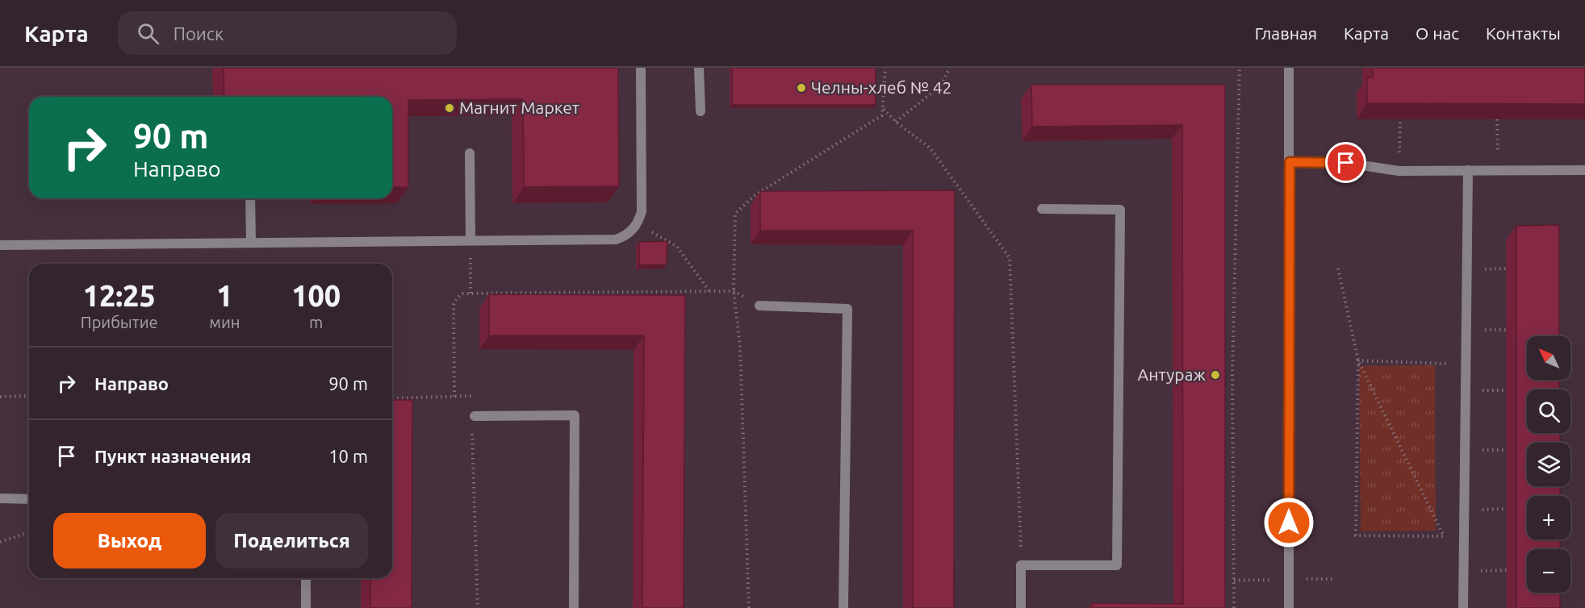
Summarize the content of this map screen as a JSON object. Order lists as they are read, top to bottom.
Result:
{
  "places": ["Челны-хлеб № 42", "Магнит Маркет", "Антураж"],
  "north": "top left",
  "page": {
    "header": "Карта",
    "search": "Поиск",
    "nav": [
      "Главная",
      "Карта",
      "О нас",
      "Контакты"
    ],
    "turn": ["90 m", "Направо"],
    "eta": [
      "12:25",
      "Прибытие",
      "1",
      "мин",
      "100",
      "m"
    ],
    "map_buttons": ["+", "−"],
    "list": [
      {
        "name": "Направо",
        "value": "90 m"
      },
      {
        "name": "Пункт назначения",
        "value": "10 m"
      }
    ],
    "buttons": ["Выход", "Поделиться"]
  }
}
